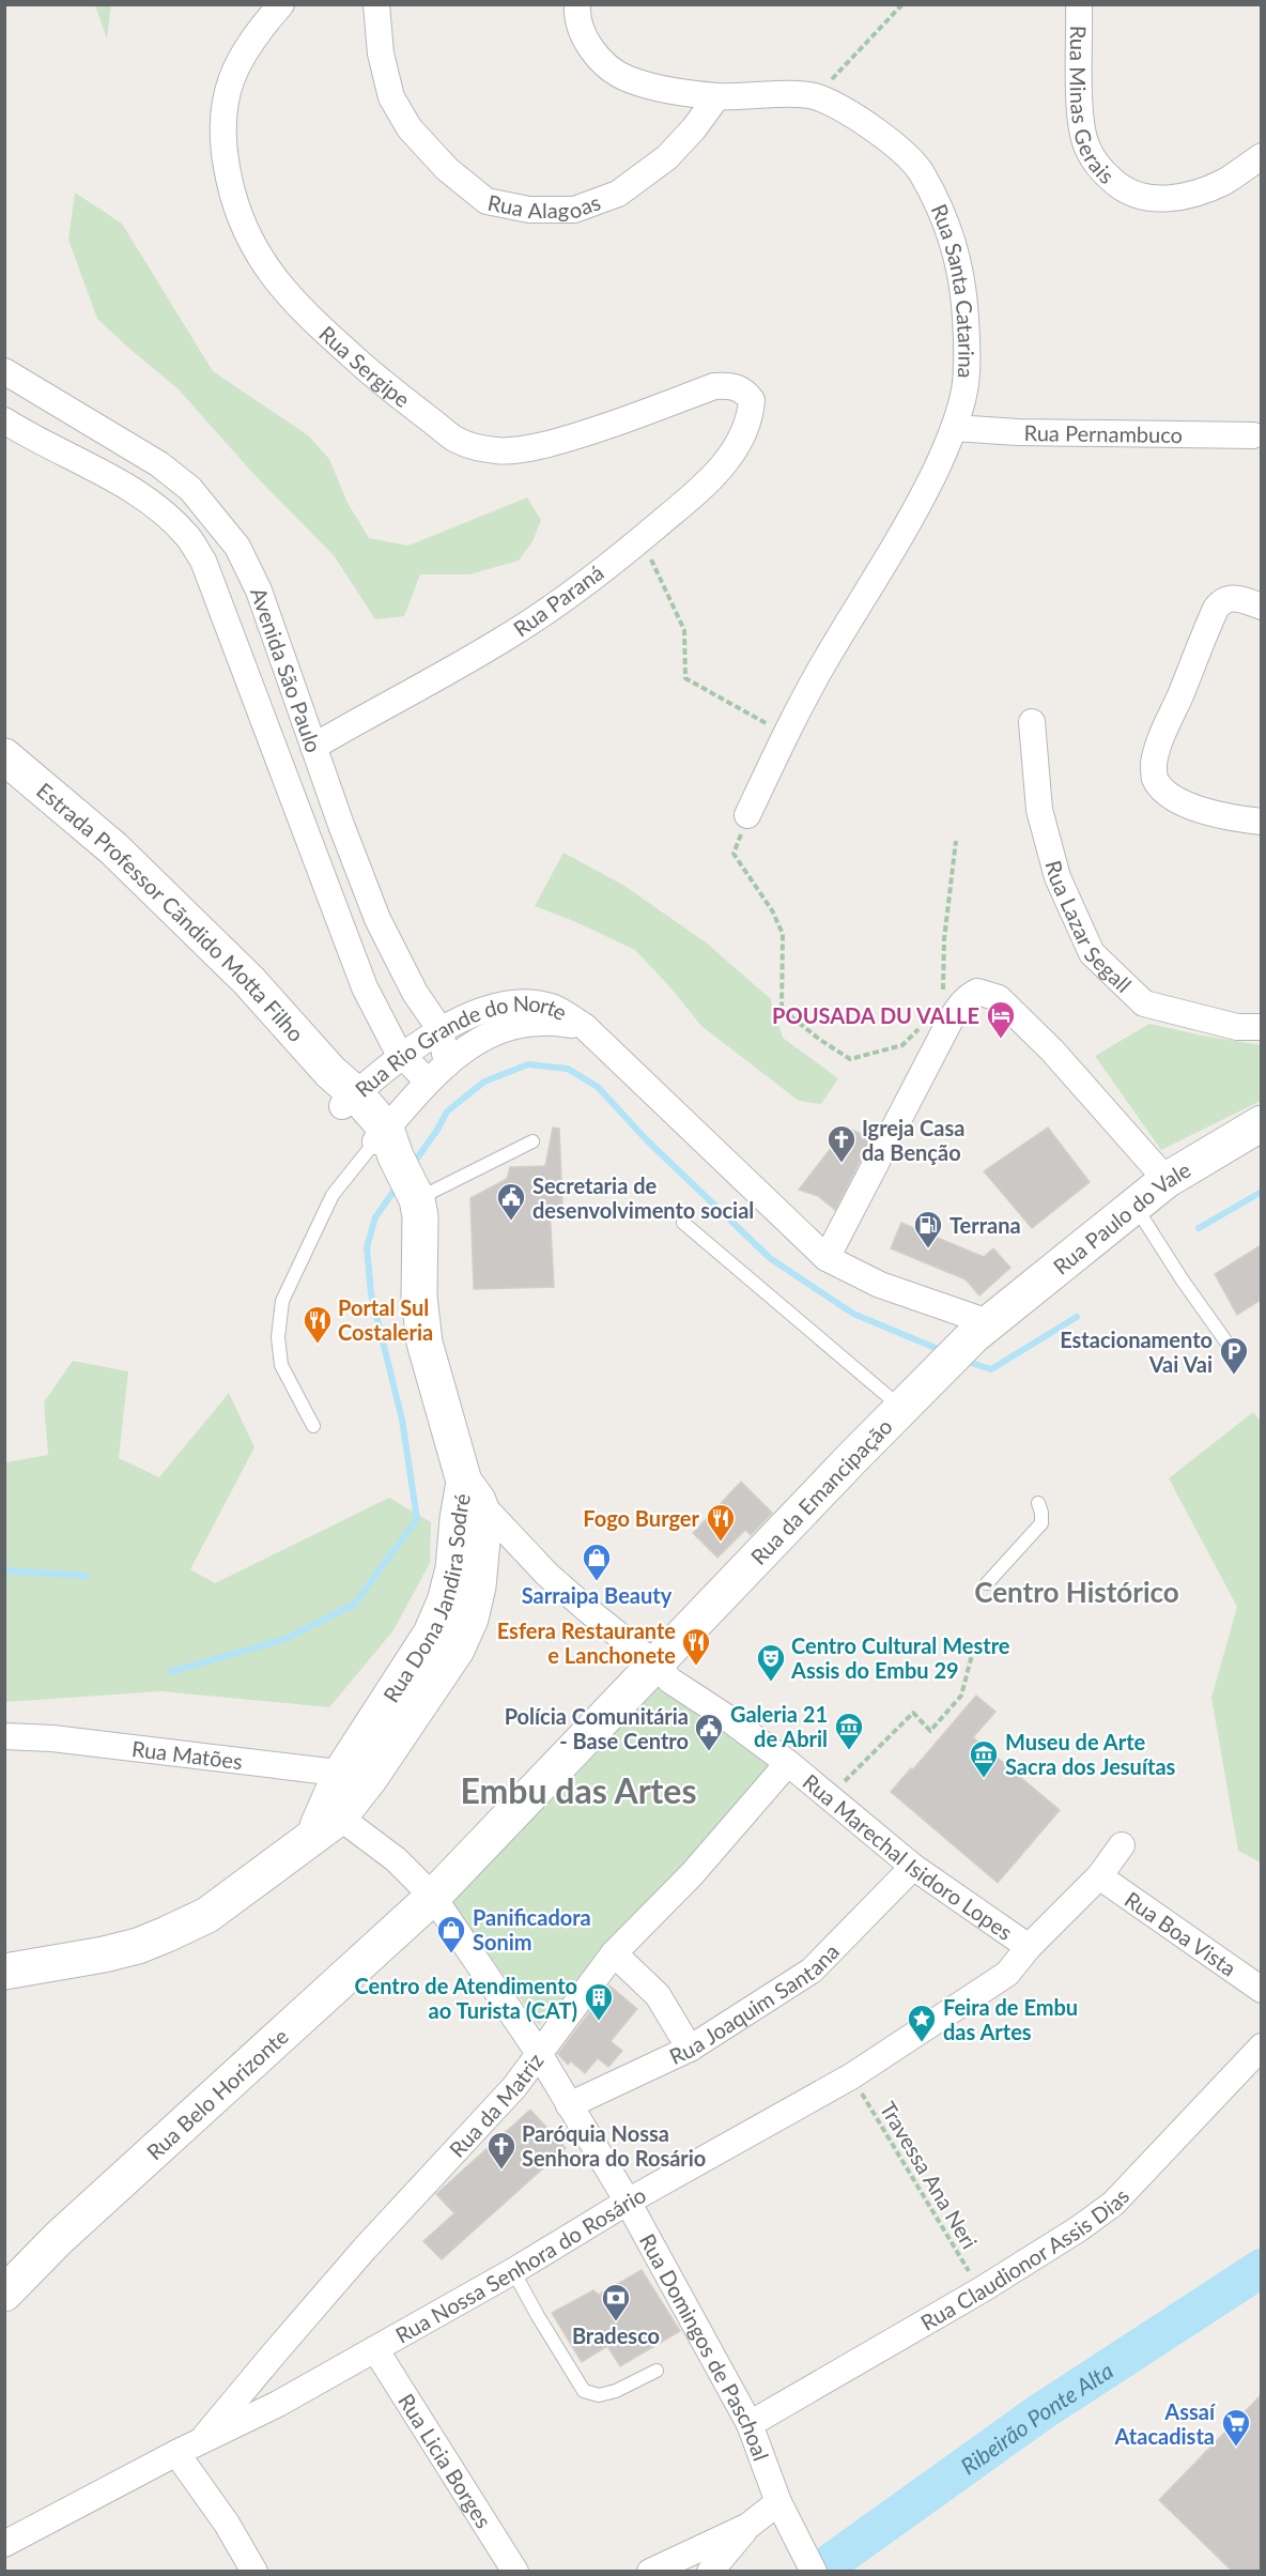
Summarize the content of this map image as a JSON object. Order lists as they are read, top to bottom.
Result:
{
  "streets": {
    "street": [
      "Rua Minas Gerais",
      "Rua Alagoas",
      "Rua Santa Catarina",
      "Rua Sergipe",
      "Rua Pernambuco",
      "Rua Paraná",
      "Avenida São Paulo",
      "Estrada Professor Cãndido Motta Filho",
      "Rua Lazar Segall",
      "Rua Rio Grande do Norte",
      "Rua Paulo do Vale",
      "Rua da Emancipação",
      "Rua Dona Jandira Sodré",
      "Rua Matões",
      "Rua Marechal Isidoro Lopes",
      "Rua Boa Vista",
      "Rua Joaquim Santana",
      "Rua Belo Horizonte",
      "Rua da Matriz",
      "Rua Claudionor Assis Dias",
      "Rua Nossa Senhora do Rosário",
      "Rua Domingos de Paschoal",
      "Rua Licia Borges"
    ],
    "path": ["Travessa Ana Neri"]
  },
  "crossings": [
    ["Rua Santa Catarina", "Rua Pernambuco"],
    ["Rua Sergipe", "Rua Paraná"],
    ["Rua Paraná", "Avenida São Paulo"],
    ["Avenida São Paulo", "Rua Rio Grande do Norte"],
    ["Estrada Professor Cãndido Motta Filho", "Rua Rio Grande do Norte"],
    ["Estrada Professor Cãndido Motta Filho", "Rua Dona Jandira Sodré"],
    ["Rua Rio Grande do Norte", "Rua Paulo do Vale"],
    ["Rua Rio Grande do Norte", "Rua da Emancipação"],
    ["Rua Rio Grande do Norte", "Rua Dona Jandira Sodré"],
    ["Rua Paulo do Vale", "Rua da Emancipação"],
    ["Rua da Emancipação", "Rua Marechal Isidoro Lopes"],
    ["Rua da Emancipação", "Rua Belo Horizonte"],
    ["Rua da Emancipação", "Rua Domingos de Paschoal"],
    ["Rua Dona Jandira Sodré", "Rua Matões"],
    ["Rua Dona Jandira Sodré", "Rua Marechal Isidoro Lopes"],
    ["Rua Dona Jandira Sodré", "Rua Domingos de Paschoal"],
    ["Rua Matões", "Rua Domingos de Paschoal"],
    ["Rua Marechal Isidoro Lopes", "Rua Joaquim Santana"],
    ["Rua Marechal Isidoro Lopes", "Rua da Matriz"],
    ["Rua Marechal Isidoro Lopes", "Rua Nossa Senhora do Rosário"],
    ["Rua Boa Vista", "Rua Nossa Senhora do Rosário"],
    ["Rua Joaquim Santana", "Rua Domingos de Paschoal"],
    ["Rua Belo Horizonte", "Rua Domingos de Paschoal"],
    ["Rua da Matriz", "Rua Nossa Senhora do Rosário"],
    ["Rua da Matriz", "Rua Domingos de Paschoal"],
    ["Travessa Ana Neri", "Rua Claudionor Assis Dias"],
    ["Travessa Ana Neri", "Rua Nossa Senhora do Rosário"],
    ["Rua Claudionor Assis Dias", "Rua Domingos de Paschoal"],
    ["Rua Nossa Senhora do Rosário", "Rua Domingos de Paschoal"],
    ["Rua Nossa Senhora do Rosário", "Rua Licia Borges"]
  ],
  "districts": ["Centro Histórico", "Embu das Artes"],
  "water": ["Ribeirão Ponte Alta"],
  "places": {
    "hotel": ["POUSADA DU VALLE"],
    "church": ["Igreja Casa da Benção", "Paróquia Nossa Senhora do Rosário"],
    "public building": ["Secretaria de desenvolvimento social", "Polícia Comunitária - Base Centro"],
    "fuel station": ["Terrana"],
    "restaurant": ["Portal Sul Costaleria", "Fogo Burger", "Esfera Restaurante e Lanchonete"],
    "parking": ["Estacionamento Vai Vai"],
    "shop": ["Sarraipa Beauty", "Panificadora Sonim"],
    "theatre": ["Centro Cultural Mestre Assis do Embu 29"],
    "museum": ["Galeria 21 de Abril", "Museu de Arte Sacra dos Jesuítas"],
    "building": ["Centro de Atendimento ao Turista (CAT)"],
    "place": ["Feira de Embu das Artes"],
    "bank": ["Bradesco"],
    "supermarket": ["Assaí Atacadista"]
  }
}
